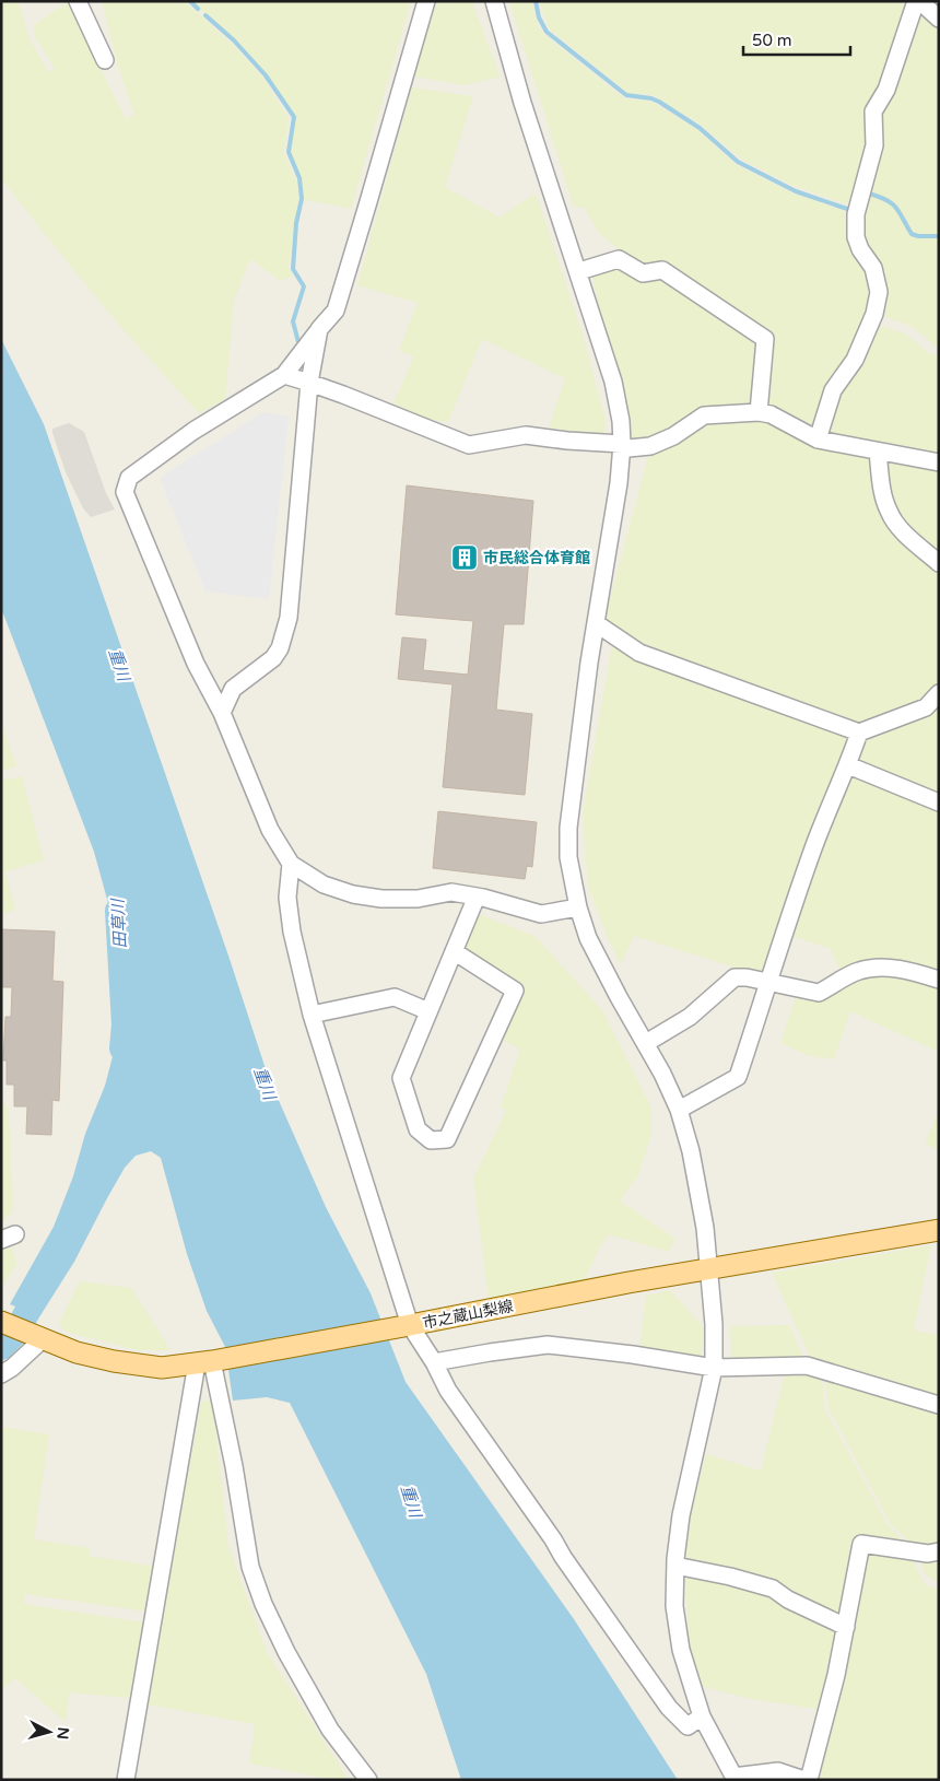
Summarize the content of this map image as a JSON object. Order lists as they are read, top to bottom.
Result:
{
  "streets": {
    "main road": ["市之蔵山梨線"]
  },
  "water": ["重川", "田草川"],
  "places": {
    "building": ["市民総合体育館"]
  },
  "scale_bar": "50 m",
  "north": "right"
}
